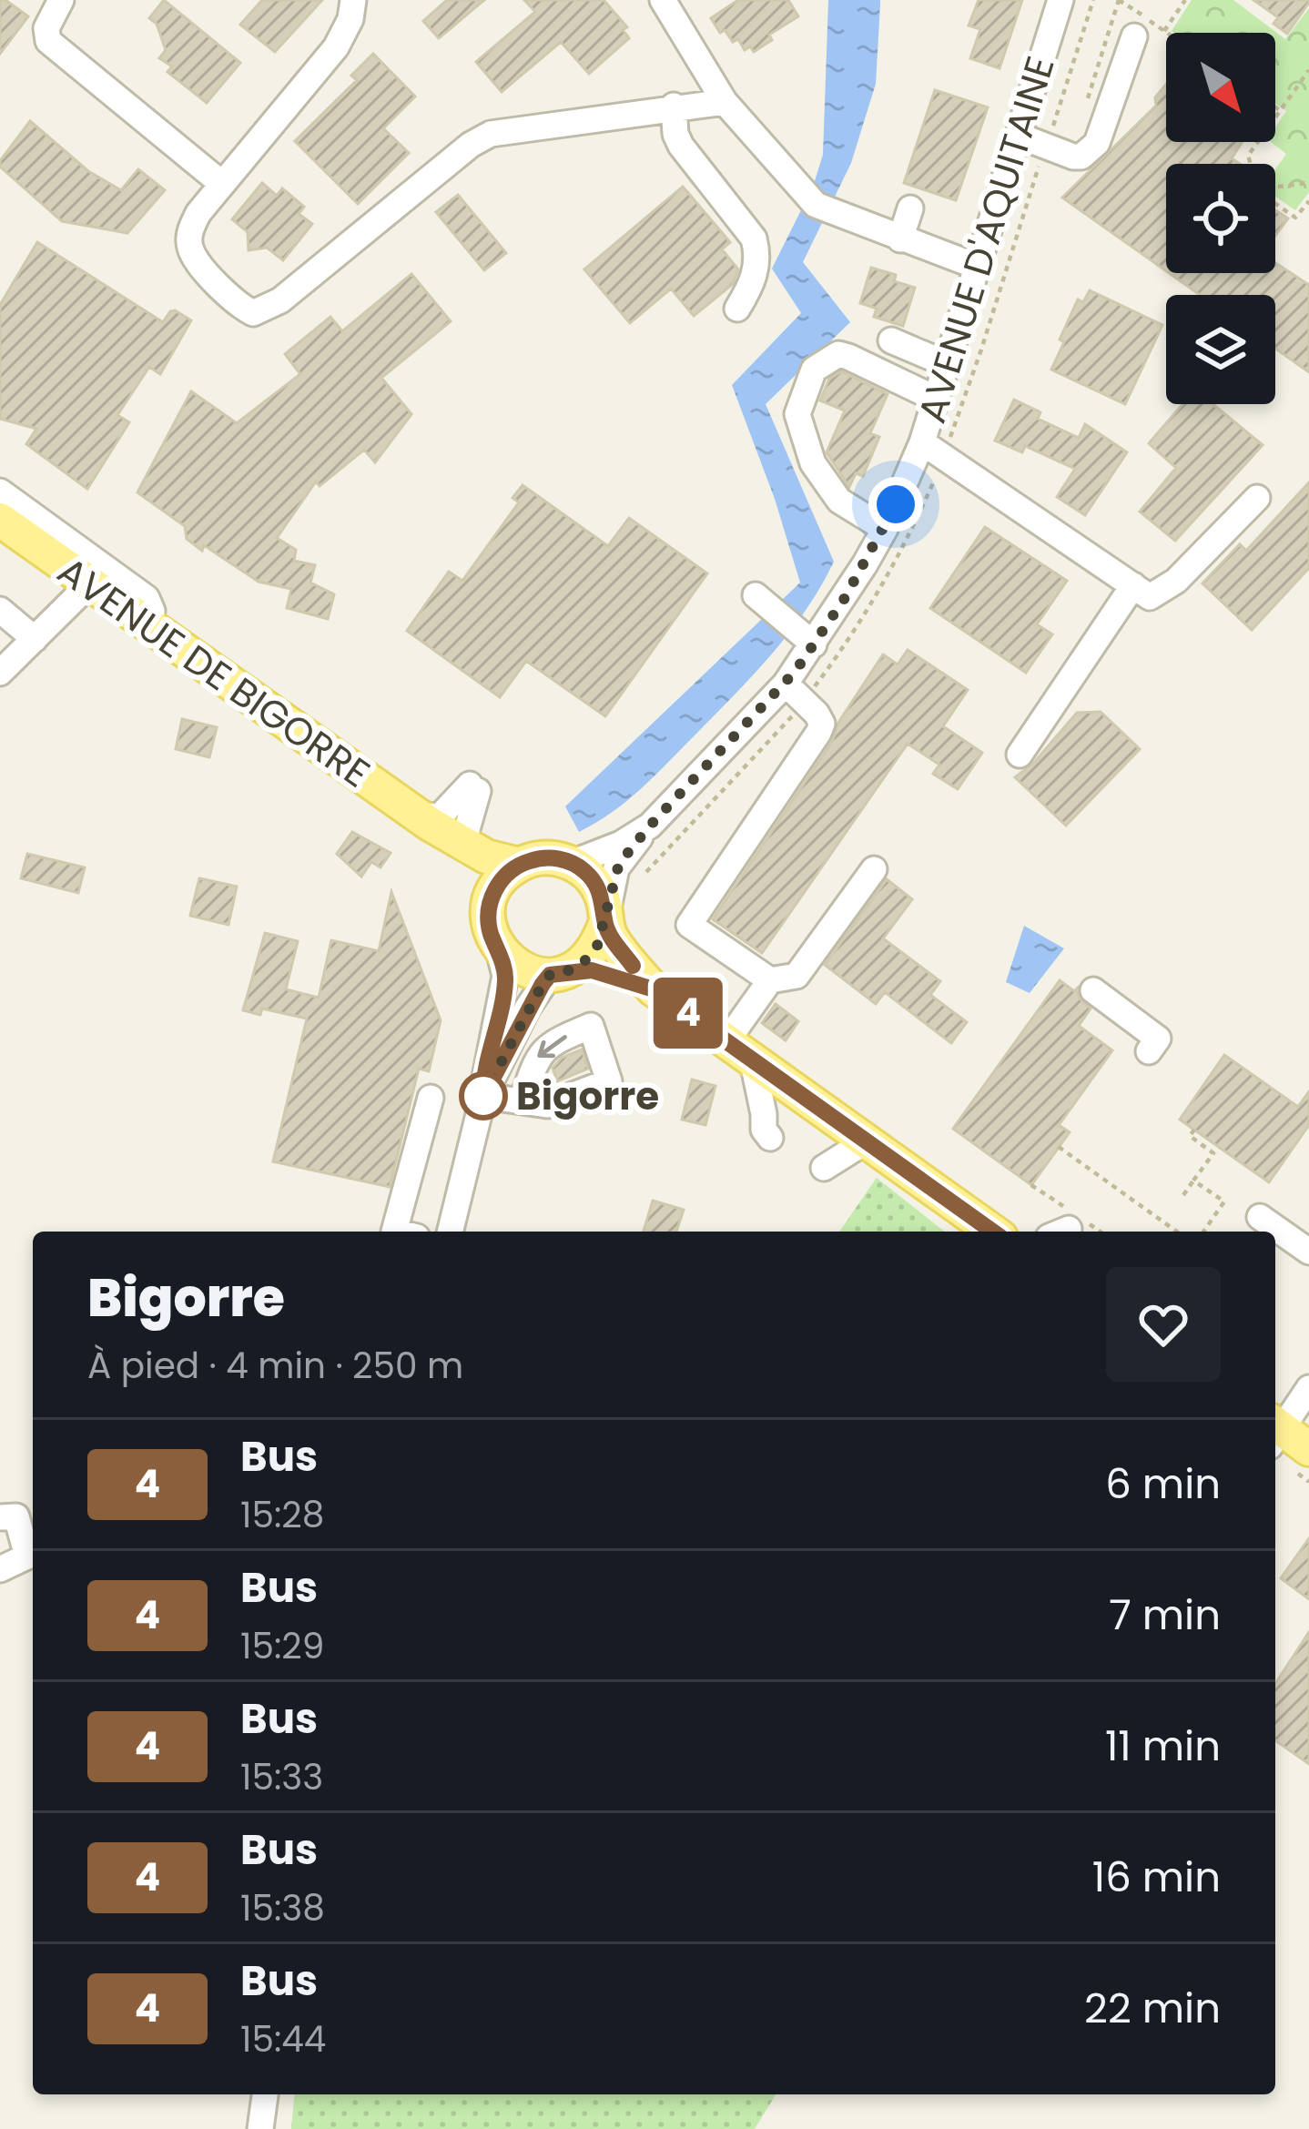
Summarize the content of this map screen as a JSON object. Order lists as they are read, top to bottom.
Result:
{
  "streets": {
    "main road": ["AVENUE DE BIGORRE"],
    "street": ["AVENUE D'AQUITAINE"]
  },
  "crossings": [
    ["AVENUE D'AQUITAINE", "AVENUE DE BIGORRE"]
  ],
  "places": ["Bigorre"],
  "lines": ["bus line 4"],
  "north": "bottom right",
  "page": {
    "on_map": "4",
    "heading": ["Bigorre", "À pied · 4 min · 250 m"],
    "list": [
      {
        "mark": "4",
        "name": "Bus",
        "note": "15:28",
        "value": "6 min"
      },
      {
        "mark": "4",
        "name": "Bus",
        "note": "15:29",
        "value": "7 min"
      },
      {
        "mark": "4",
        "name": "Bus",
        "note": "15:33",
        "value": "11 min"
      },
      {
        "mark": "4",
        "name": "Bus",
        "note": "15:38",
        "value": "16 min"
      },
      {
        "mark": "4",
        "name": "Bus",
        "note": "15:44",
        "value": "22 min"
      }
    ]
  }
}
